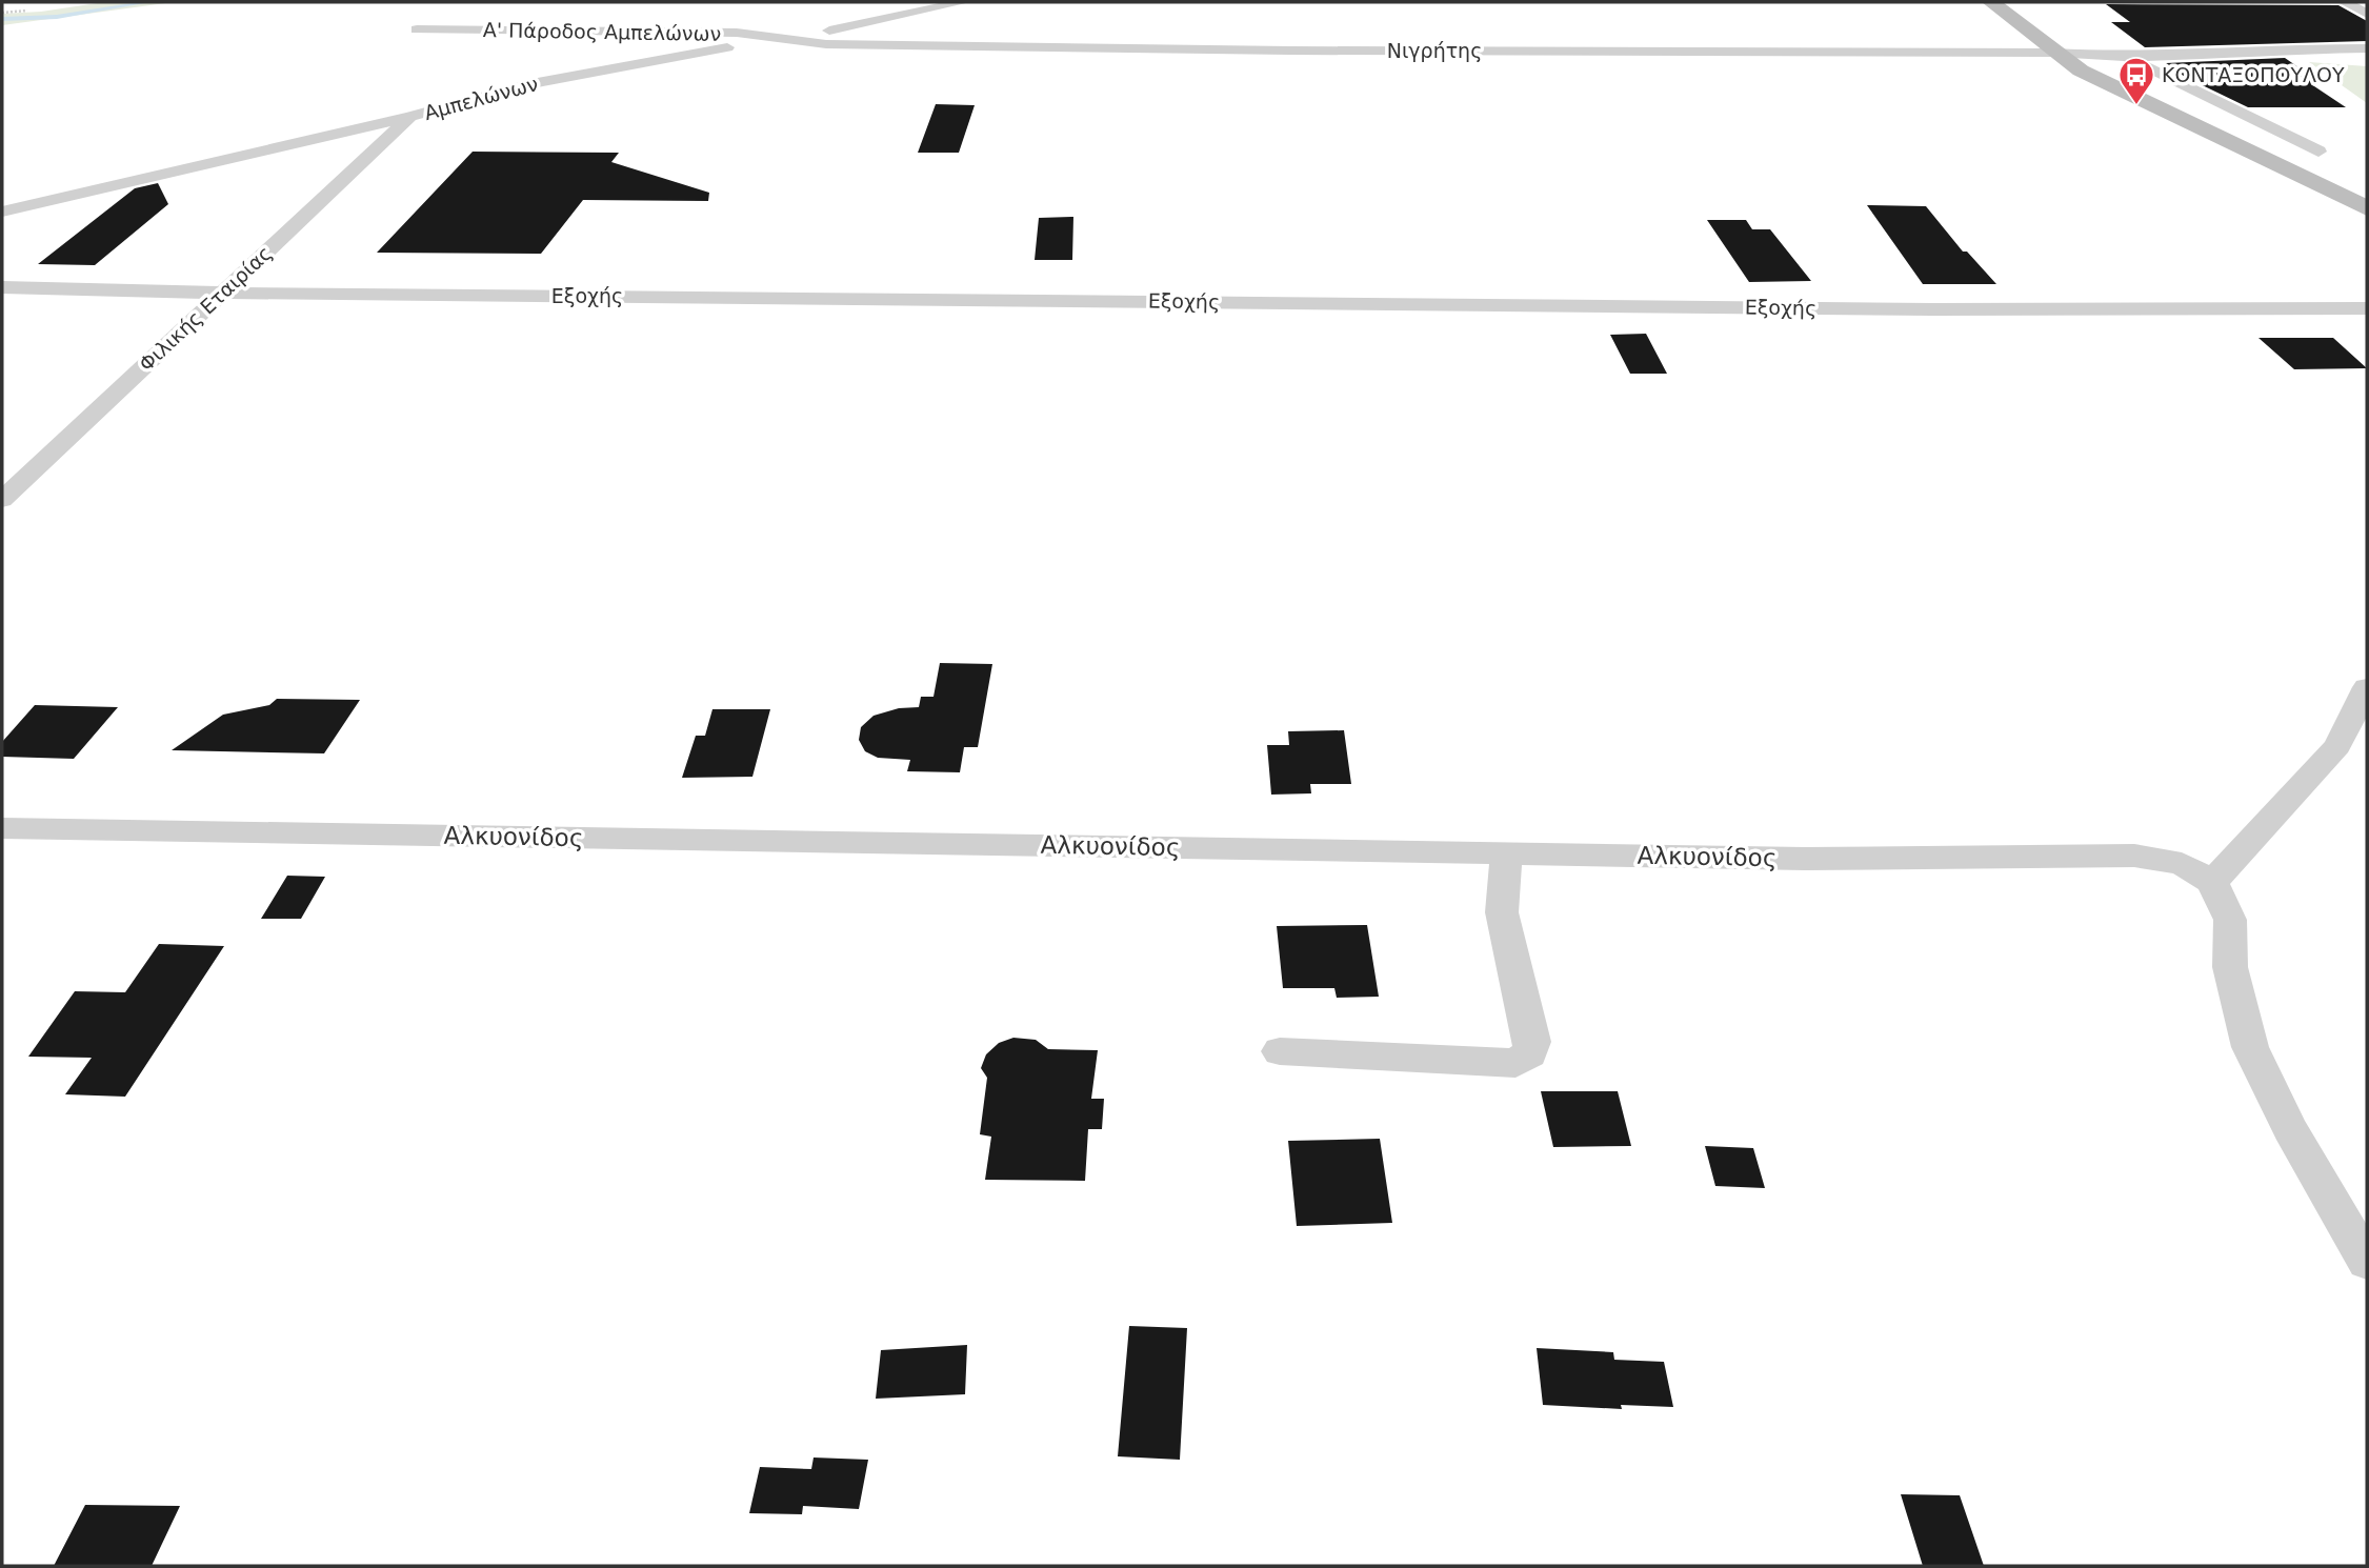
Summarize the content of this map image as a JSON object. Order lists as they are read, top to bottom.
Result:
{
  "streets": {
    "street": [
      "Α' Πάροδος Αμπελώνων",
      "Νιγρήτης",
      "Αμπελώνων",
      "Εξοχής",
      "Φιλικής Εταιρίας",
      "Αλκυονίδος"
    ]
  },
  "crossings": [
    ["Α' Πάροδος Αμπελώνων", "Νιγρήτης"],
    ["Α' Πάροδος Αμπελώνων", "Αμπελώνων"],
    ["Νιγρήτης", "Αμπελώνων"],
    ["Αμπελώνων", "Φιλικής Εταιρίας"],
    ["Εξοχής", "Φιλικής Εταιρίας"]
  ],
  "places": {
    "bus stop": ["ΚΟΝΤΑΞΟΠΟΥΛΟΥ"]
  }
}
